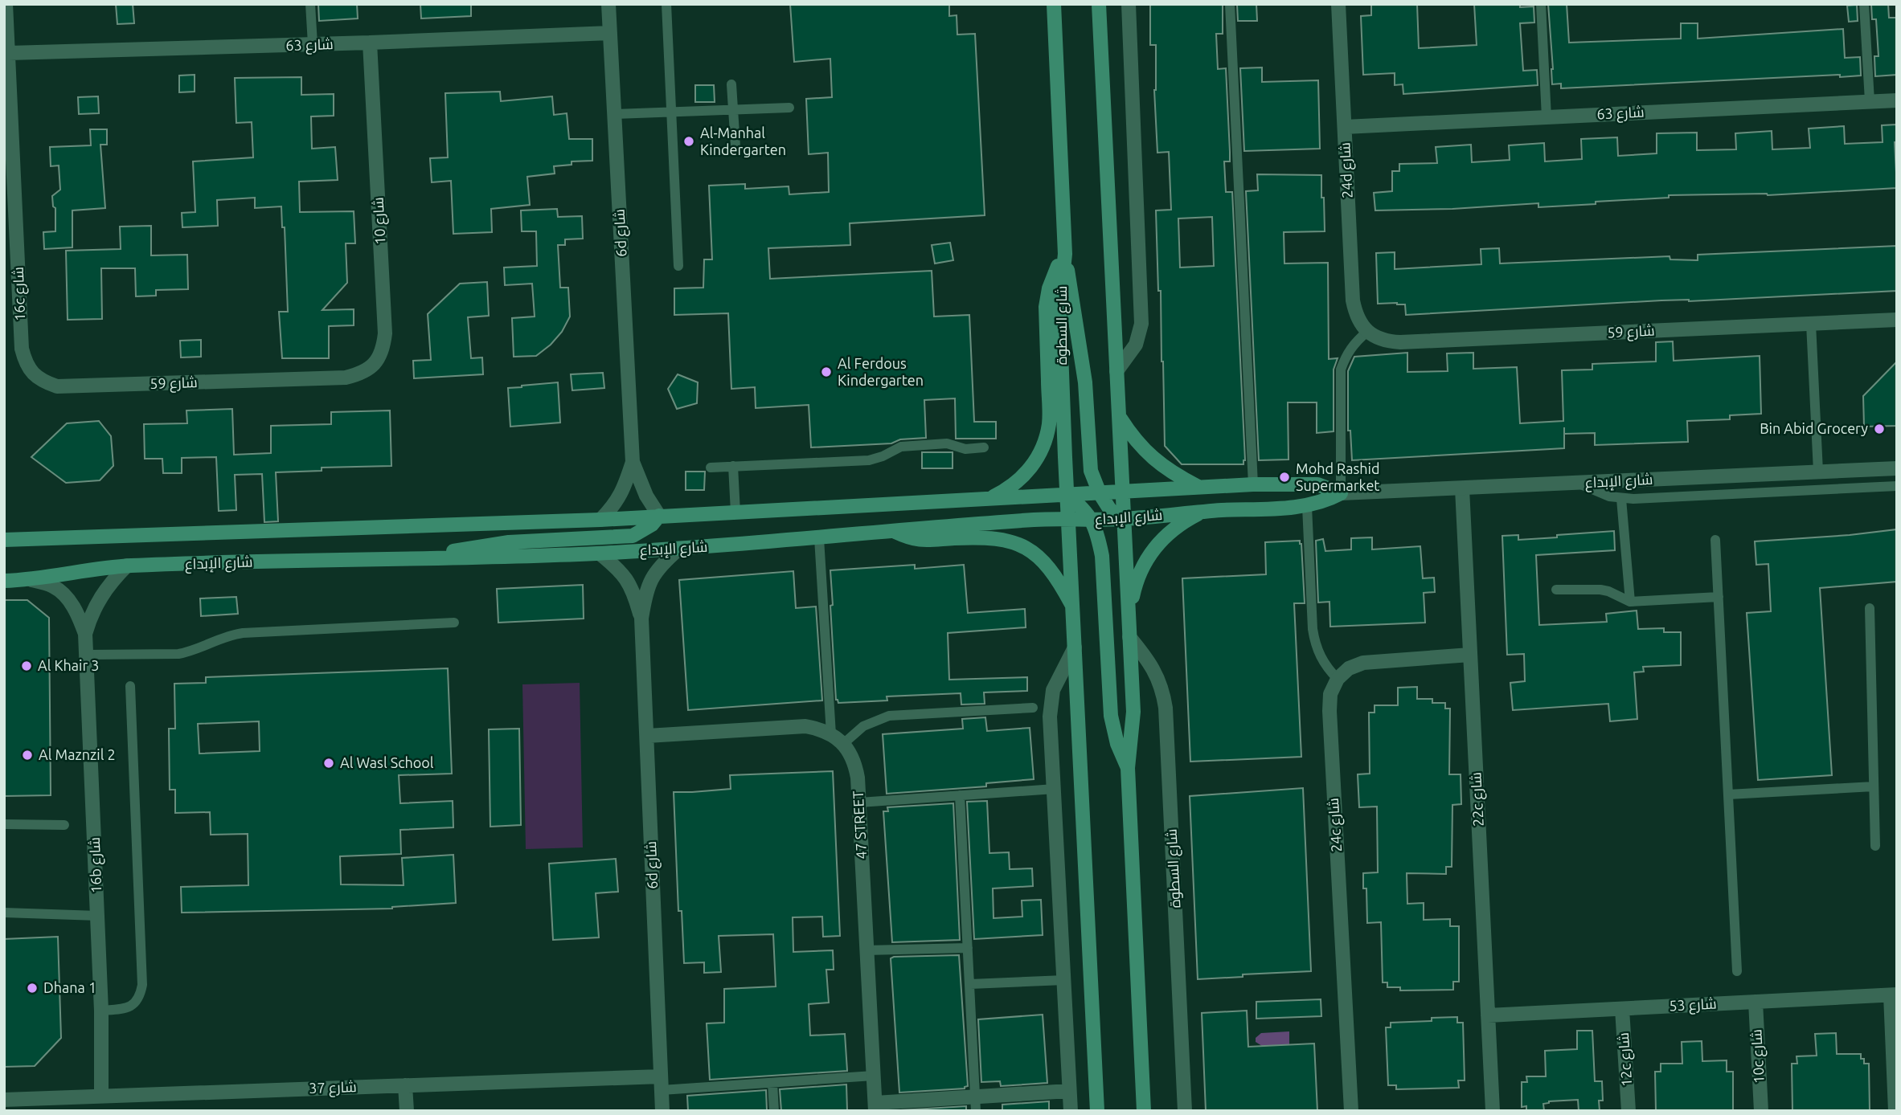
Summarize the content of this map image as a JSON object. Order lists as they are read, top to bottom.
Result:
{
  "streets": {
    "main road": ["شارع السطوة", "شارع الإبداع"],
    "street": [
      "شارع 63",
      "24d شارع",
      "شارع 10",
      "6d شارع",
      "16c شارع",
      "شارع 59",
      "22c شارع",
      "47 STREET",
      "24c شارع",
      "16b شارع",
      "شارع 53",
      "10c شارع",
      "12c شارع",
      "شارع 37"
    ]
  },
  "crossings": [
    ["شارع 63", "24d شارع"],
    ["شارع 63", "شارع 10"],
    ["شارع 63", "6d شارع"],
    ["شارع 63", "16c شارع"],
    ["24d شارع", "شارع 59"],
    ["شارع 10", "شارع 59"],
    ["6d شارع", "شارع الإبداع"],
    ["6d شارع", "47 STREET"],
    ["6d شارع", "شارع 37"],
    ["16c شارع", "شارع 59"],
    ["شارع السطوة", "شارع الإبداع"],
    ["شارع الإبداع", "22c شارع"],
    ["شارع الإبداع", "16b شارع"],
    ["22c شارع", "شارع 53"],
    ["16b شارع", "شارع 37"],
    ["شارع 53", "10c شارع"],
    ["شارع 53", "12c شارع"]
  ],
  "places": [
    "Al-Manhal Kindergarten",
    "Al Ferdous Kindergarten",
    "Bin Abid Grocery",
    "Mohd Rashid Supermarket",
    "Al Khair 3",
    "Al Maznzil 2",
    "Al Wasl School",
    "Dhana 1"
  ]
}
